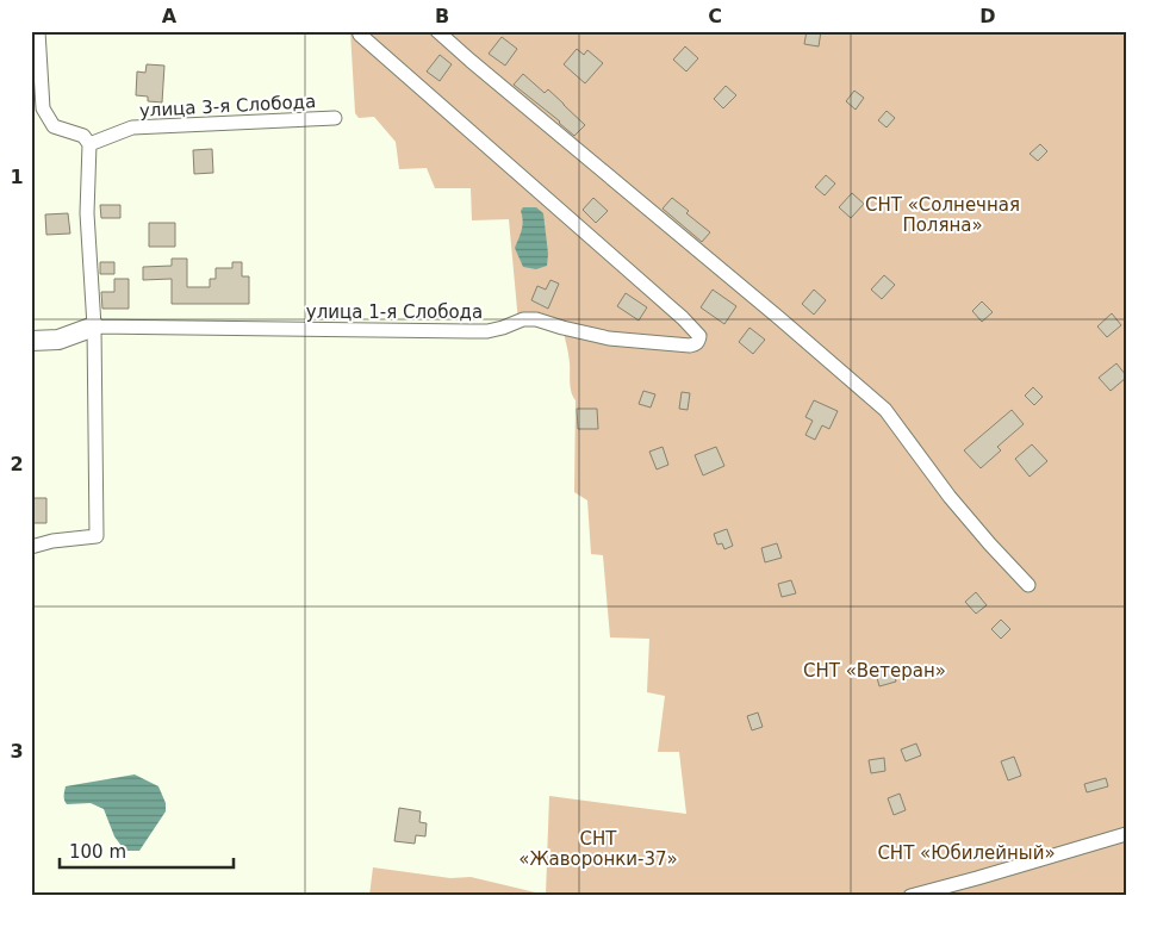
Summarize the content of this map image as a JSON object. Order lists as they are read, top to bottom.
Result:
{
  "streets": {
    "street": ["улица 3-я Слобода", "улица 1-я Слобода"]
  },
  "parks": [
    "СНТ «Солнечная Поляна»",
    "СНТ «Ветеран»",
    "СНТ «Жаворонки-37»",
    "СНТ «Юбилейный»"
  ],
  "scale_bar": "100 m",
  "grid": {
    "columns": [
      "A",
      "B",
      "C",
      "D"
    ],
    "rows": ["1", "2", "3"]
  }
}
